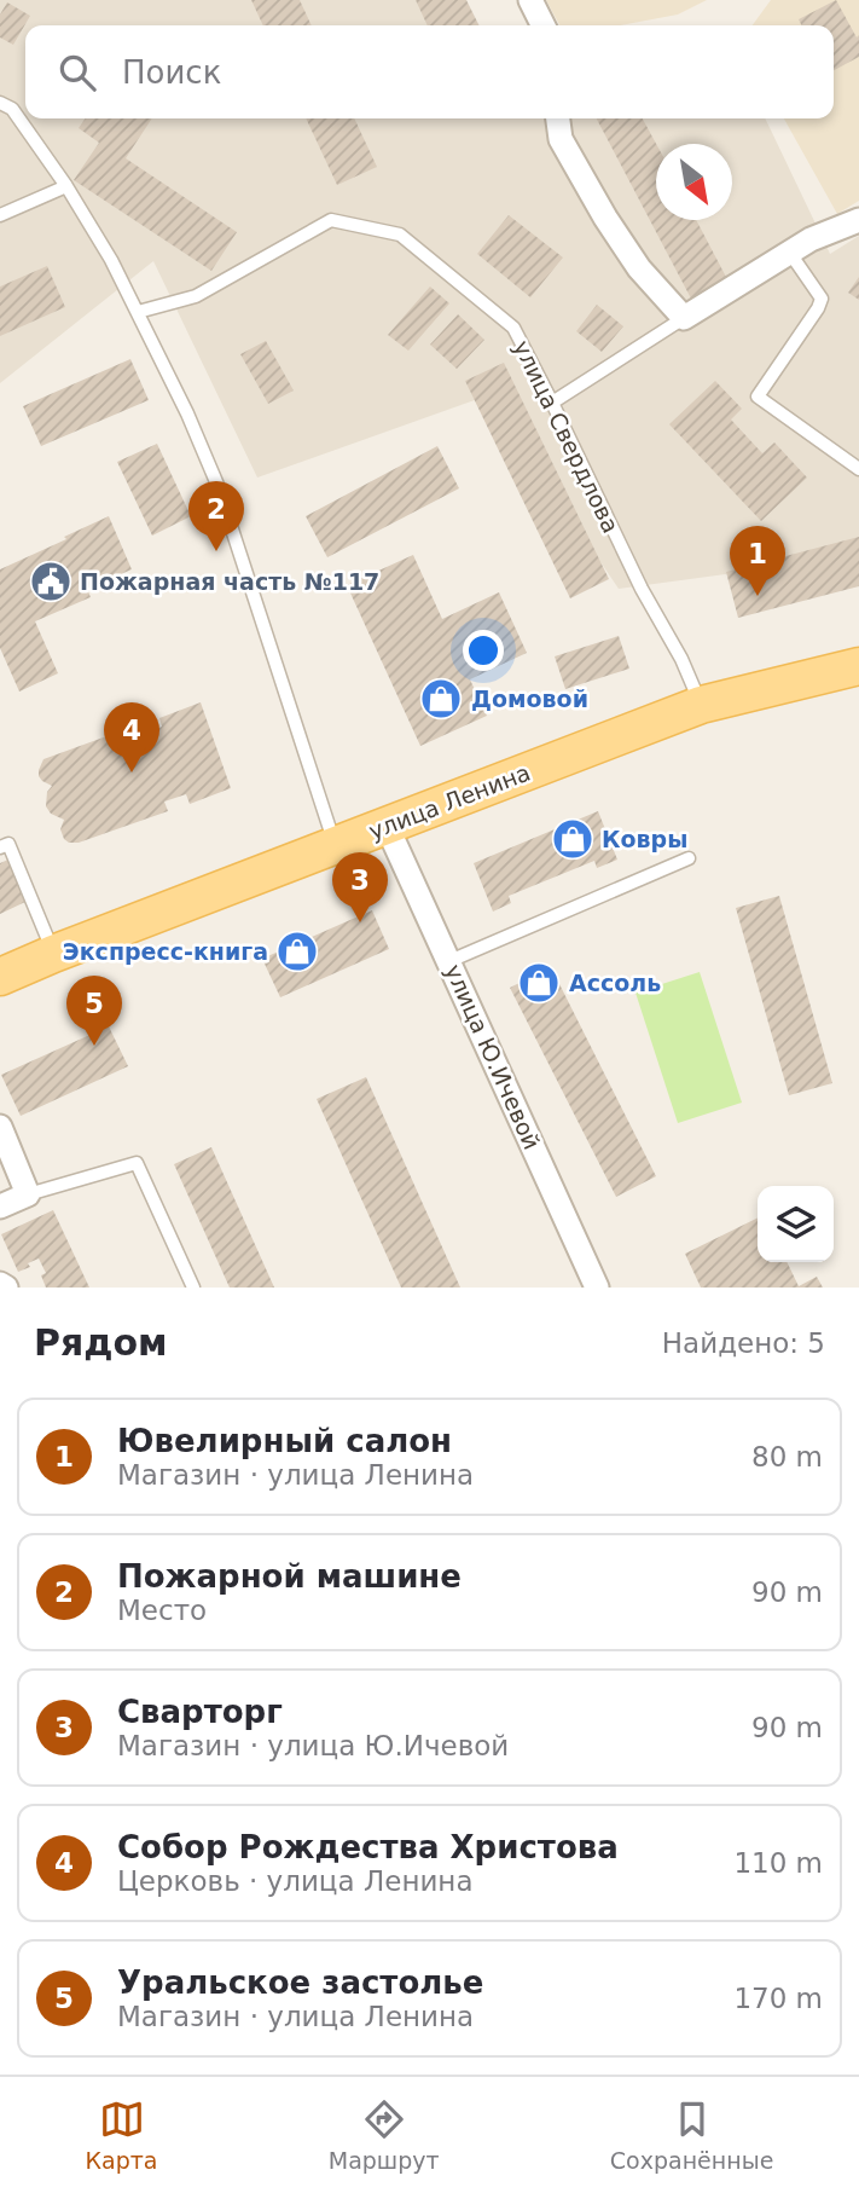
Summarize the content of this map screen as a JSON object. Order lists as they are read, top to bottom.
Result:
{
  "streets": {
    "main road": ["улица Ленина"],
    "street": ["улица Ю.Ичевой"],
    "lane": ["улица Свердлова"]
  },
  "crossings": [
    ["улица Свердлова", "улица Ленина"],
    ["улица Ленина", "улица Ю.Ичевой"]
  ],
  "places": {
    "public building": ["Пожарная часть №117"],
    "shop": [
      "Домовой",
      "Ковры",
      "Экспресс-книга",
      "Ассоль"
    ]
  },
  "north": "bottom right",
  "page": {
    "search": "Поиск",
    "pins": [
      "2",
      "1",
      "4",
      "3",
      "5"
    ],
    "heading": ["Рядом", "Найдено: 5"],
    "list": [
      {
        "mark": "1",
        "name": "Ювелирный салон",
        "note": "Магазин · улица Ленина",
        "value": "80 m"
      },
      {
        "mark": "2",
        "name": "Пожарной машине",
        "note": "Место",
        "value": "90 m"
      },
      {
        "mark": "3",
        "name": "Сварторг",
        "note": "Магазин · улица Ю.Ичевой",
        "value": "90 m"
      },
      {
        "mark": "4",
        "name": "Собор Рождества Христова",
        "note": "Церковь · улица Ленина",
        "value": "110 m"
      },
      {
        "mark": "5",
        "name": "Уральское застолье",
        "note": "Магазин · улица Ленина",
        "value": "170 m"
      }
    ],
    "nav": ["Карта", "Маршрут", "Сохранённые"]
  }
}
